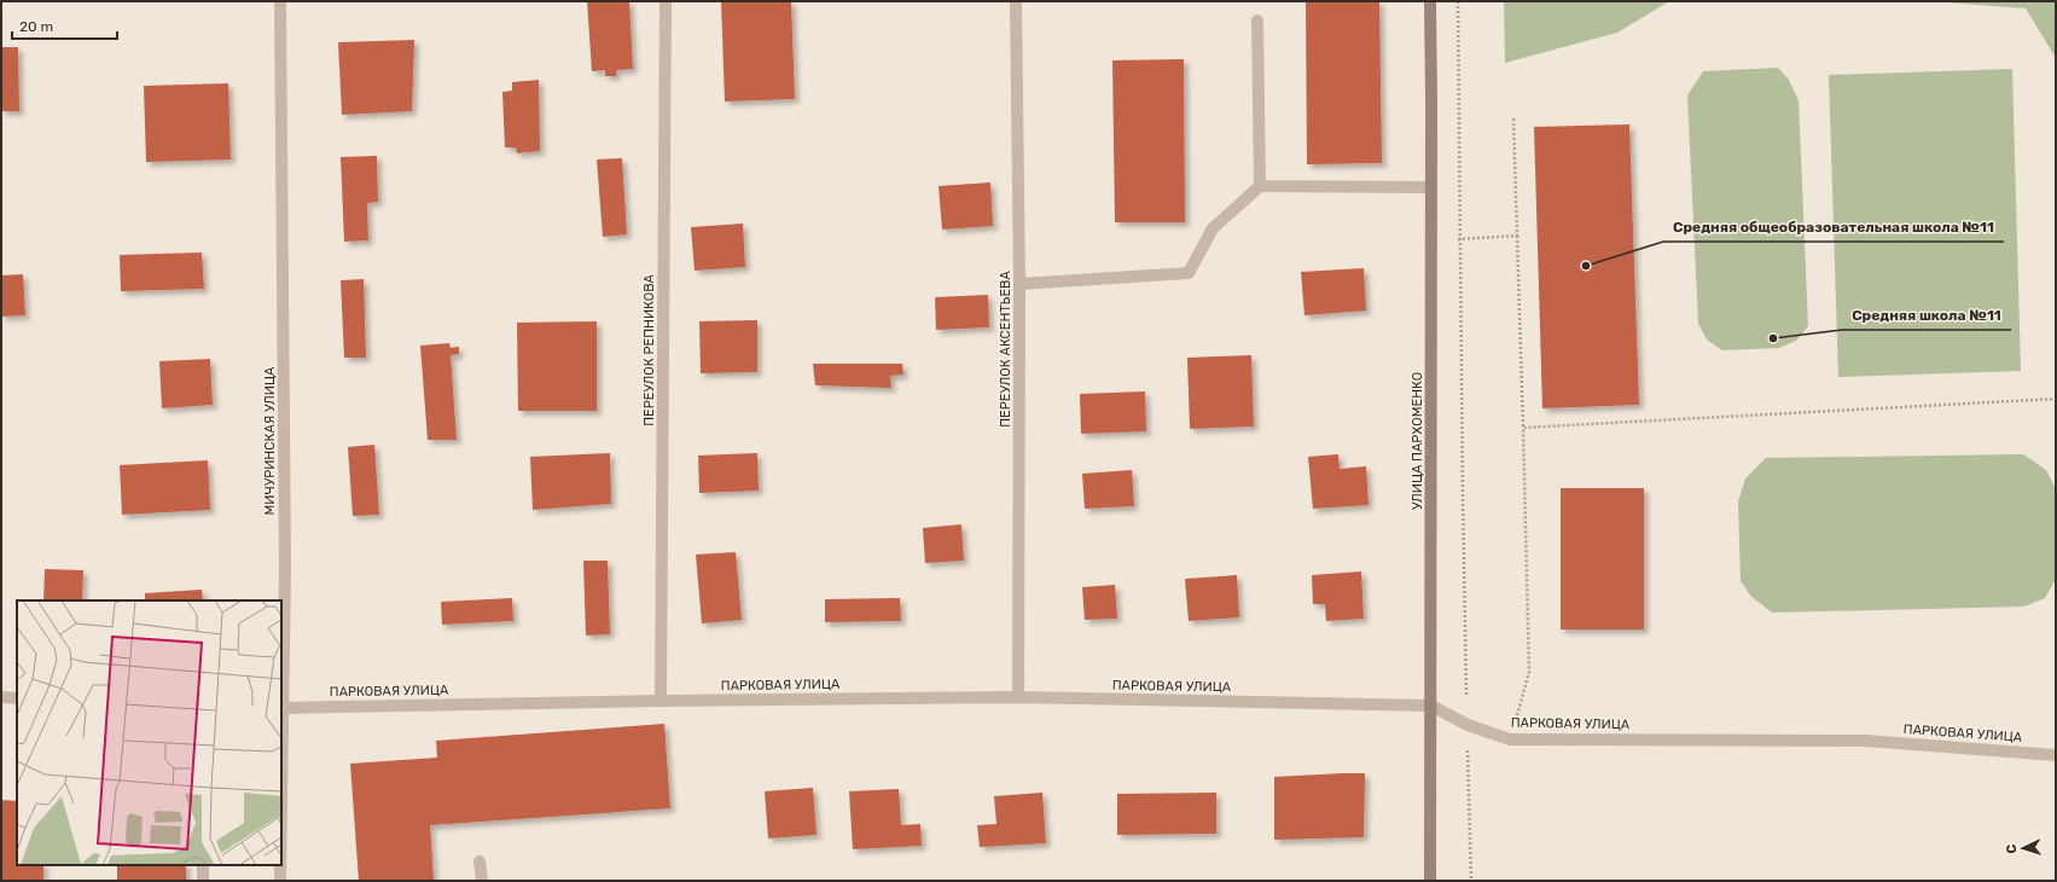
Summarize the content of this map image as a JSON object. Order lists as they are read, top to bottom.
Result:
{
  "streets": {
    "street": [
      "ПЕРЕУЛОК АКСЕНТЬЕВА",
      "ПЕРЕУЛОК РЕПНИКОВА",
      "МИЧУРИНСКАЯ УЛИЦА",
      "УЛИЦА ПАРХОМЕНКО",
      "ПАРКОВАЯ УЛИЦА"
    ]
  },
  "crossings": [
    ["ПЕРЕУЛОК АКСЕНТЬЕВА", "ПАРКОВАЯ УЛИЦА"],
    ["ПЕРЕУЛОК РЕПНИКОВА", "ПАРКОВАЯ УЛИЦА"],
    ["МИЧУРИНСКАЯ УЛИЦА", "ПАРКОВАЯ УЛИЦА"],
    ["УЛИЦА ПАРХОМЕНКО", "ПАРКОВАЯ УЛИЦА"]
  ],
  "places": ["Средняя общеобразовательная школа №11", "Средняя школа №11"],
  "scale_bar": "20 m",
  "north": "left"
}
